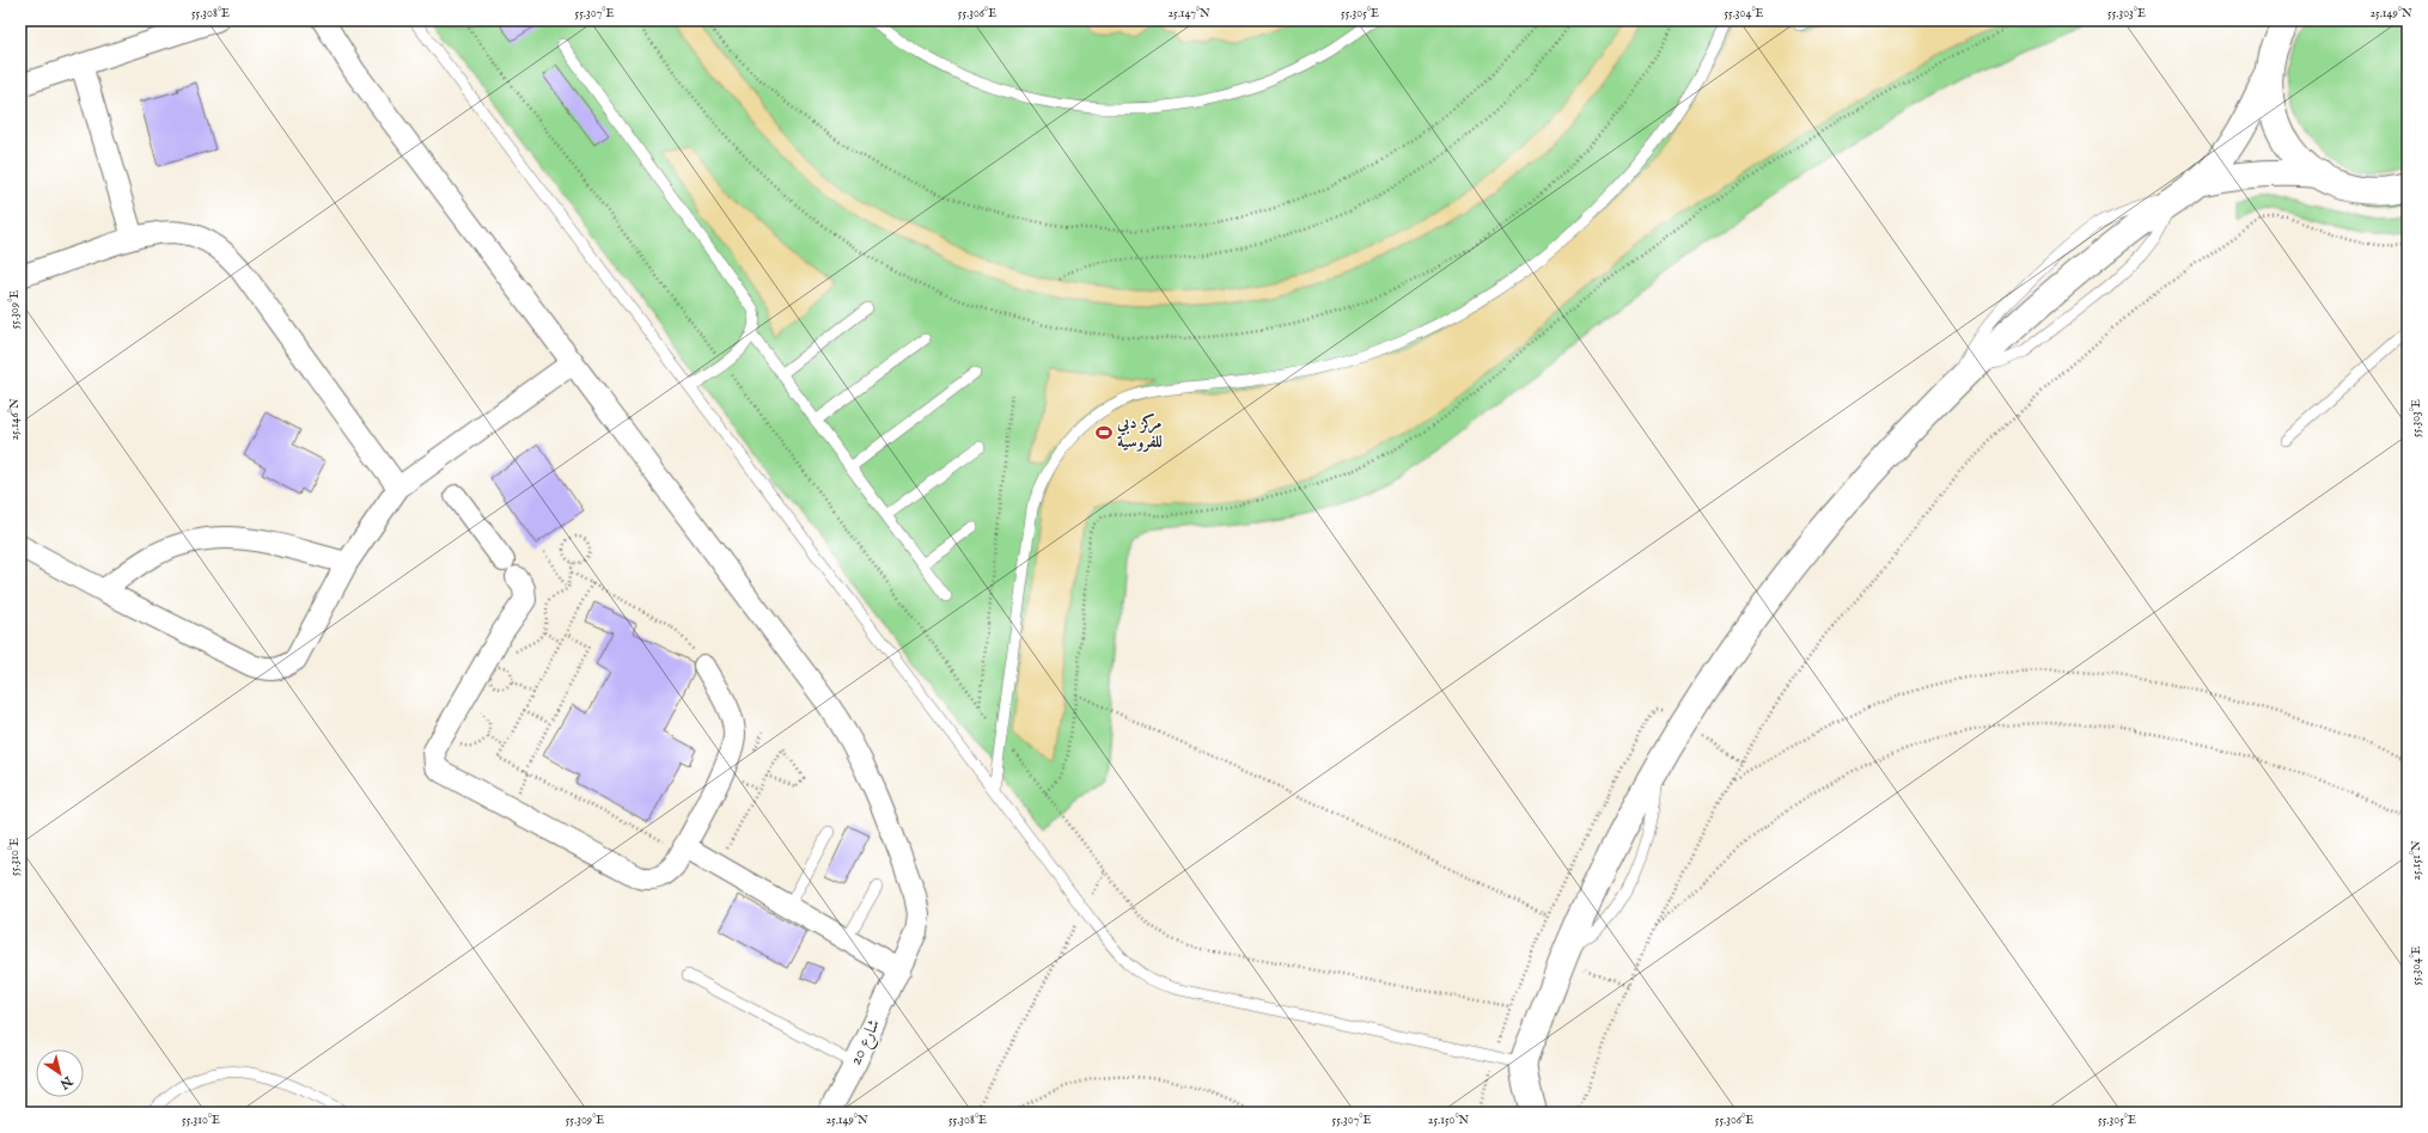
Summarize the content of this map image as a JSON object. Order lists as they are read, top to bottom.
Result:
{
  "streets": {
    "street": ["شارع 20"]
  },
  "places": {
    "sports": ["مركز دبي للفروسية"]
  },
  "north": "bottom right",
  "coordinates": [
    "55.308°E",
    "55.307°E",
    "55.306°E",
    "25.147°N",
    "55.305°E",
    "55.304°E",
    "55.303°E",
    "25.149°N",
    "55.309°E",
    "25.146°N",
    "55.310°E",
    "25.151°N",
    "25.150°N"
  ]
}
